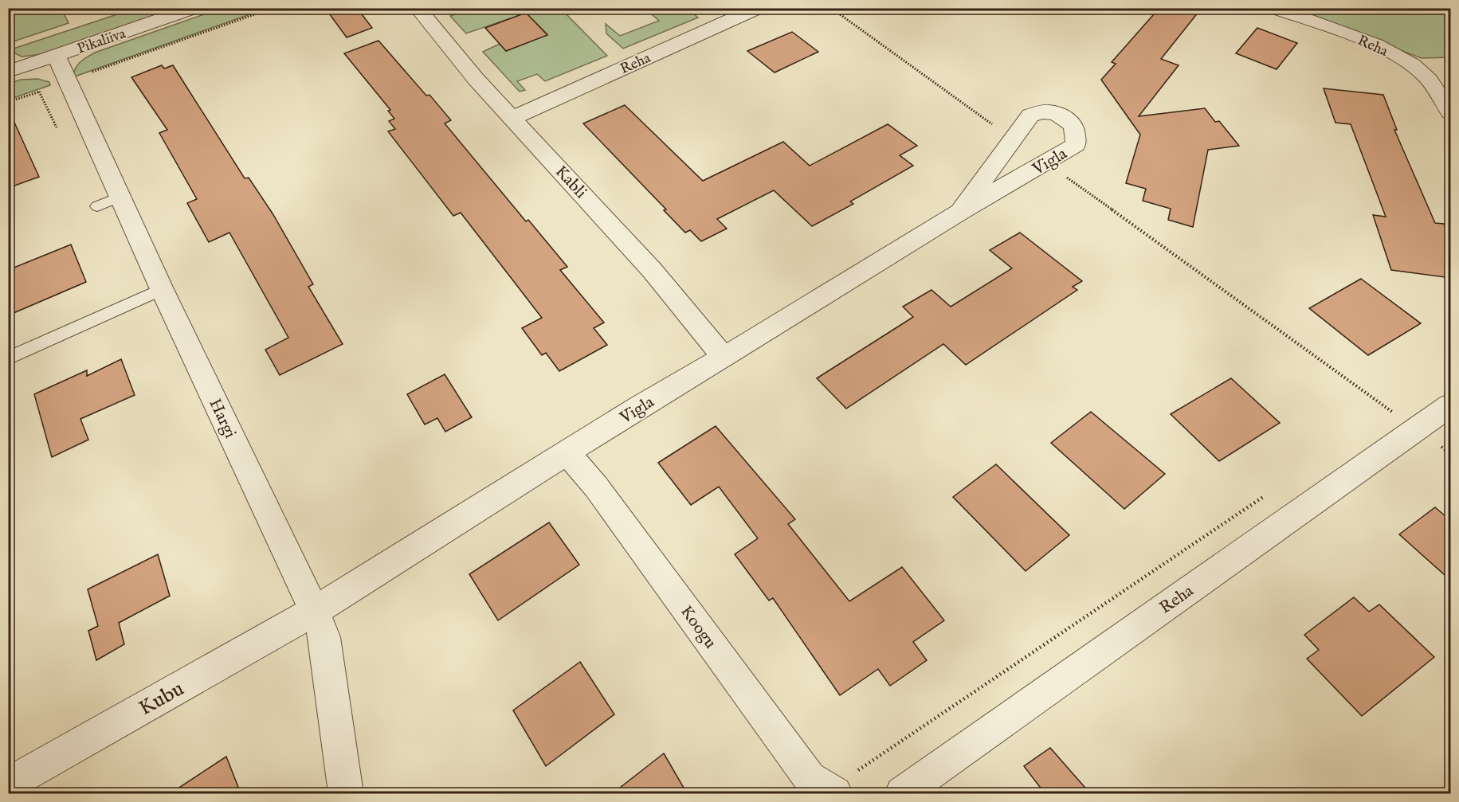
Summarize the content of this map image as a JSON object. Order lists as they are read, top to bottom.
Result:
{
  "streets": {
    "street": [
      "Pikaliiva",
      "Reha",
      "Vigla",
      "Kabli",
      "Hargi",
      "Koogu",
      "Kubu"
    ]
  },
  "crossings": [
    ["Pikaliiva", "Hargi"],
    ["Reha", "Kabli"],
    ["Vigla", "Kabli"],
    ["Vigla", "Hargi"],
    ["Vigla", "Koogu"],
    ["Vigla", "Kubu"],
    ["Hargi", "Kubu"]
  ]
}
